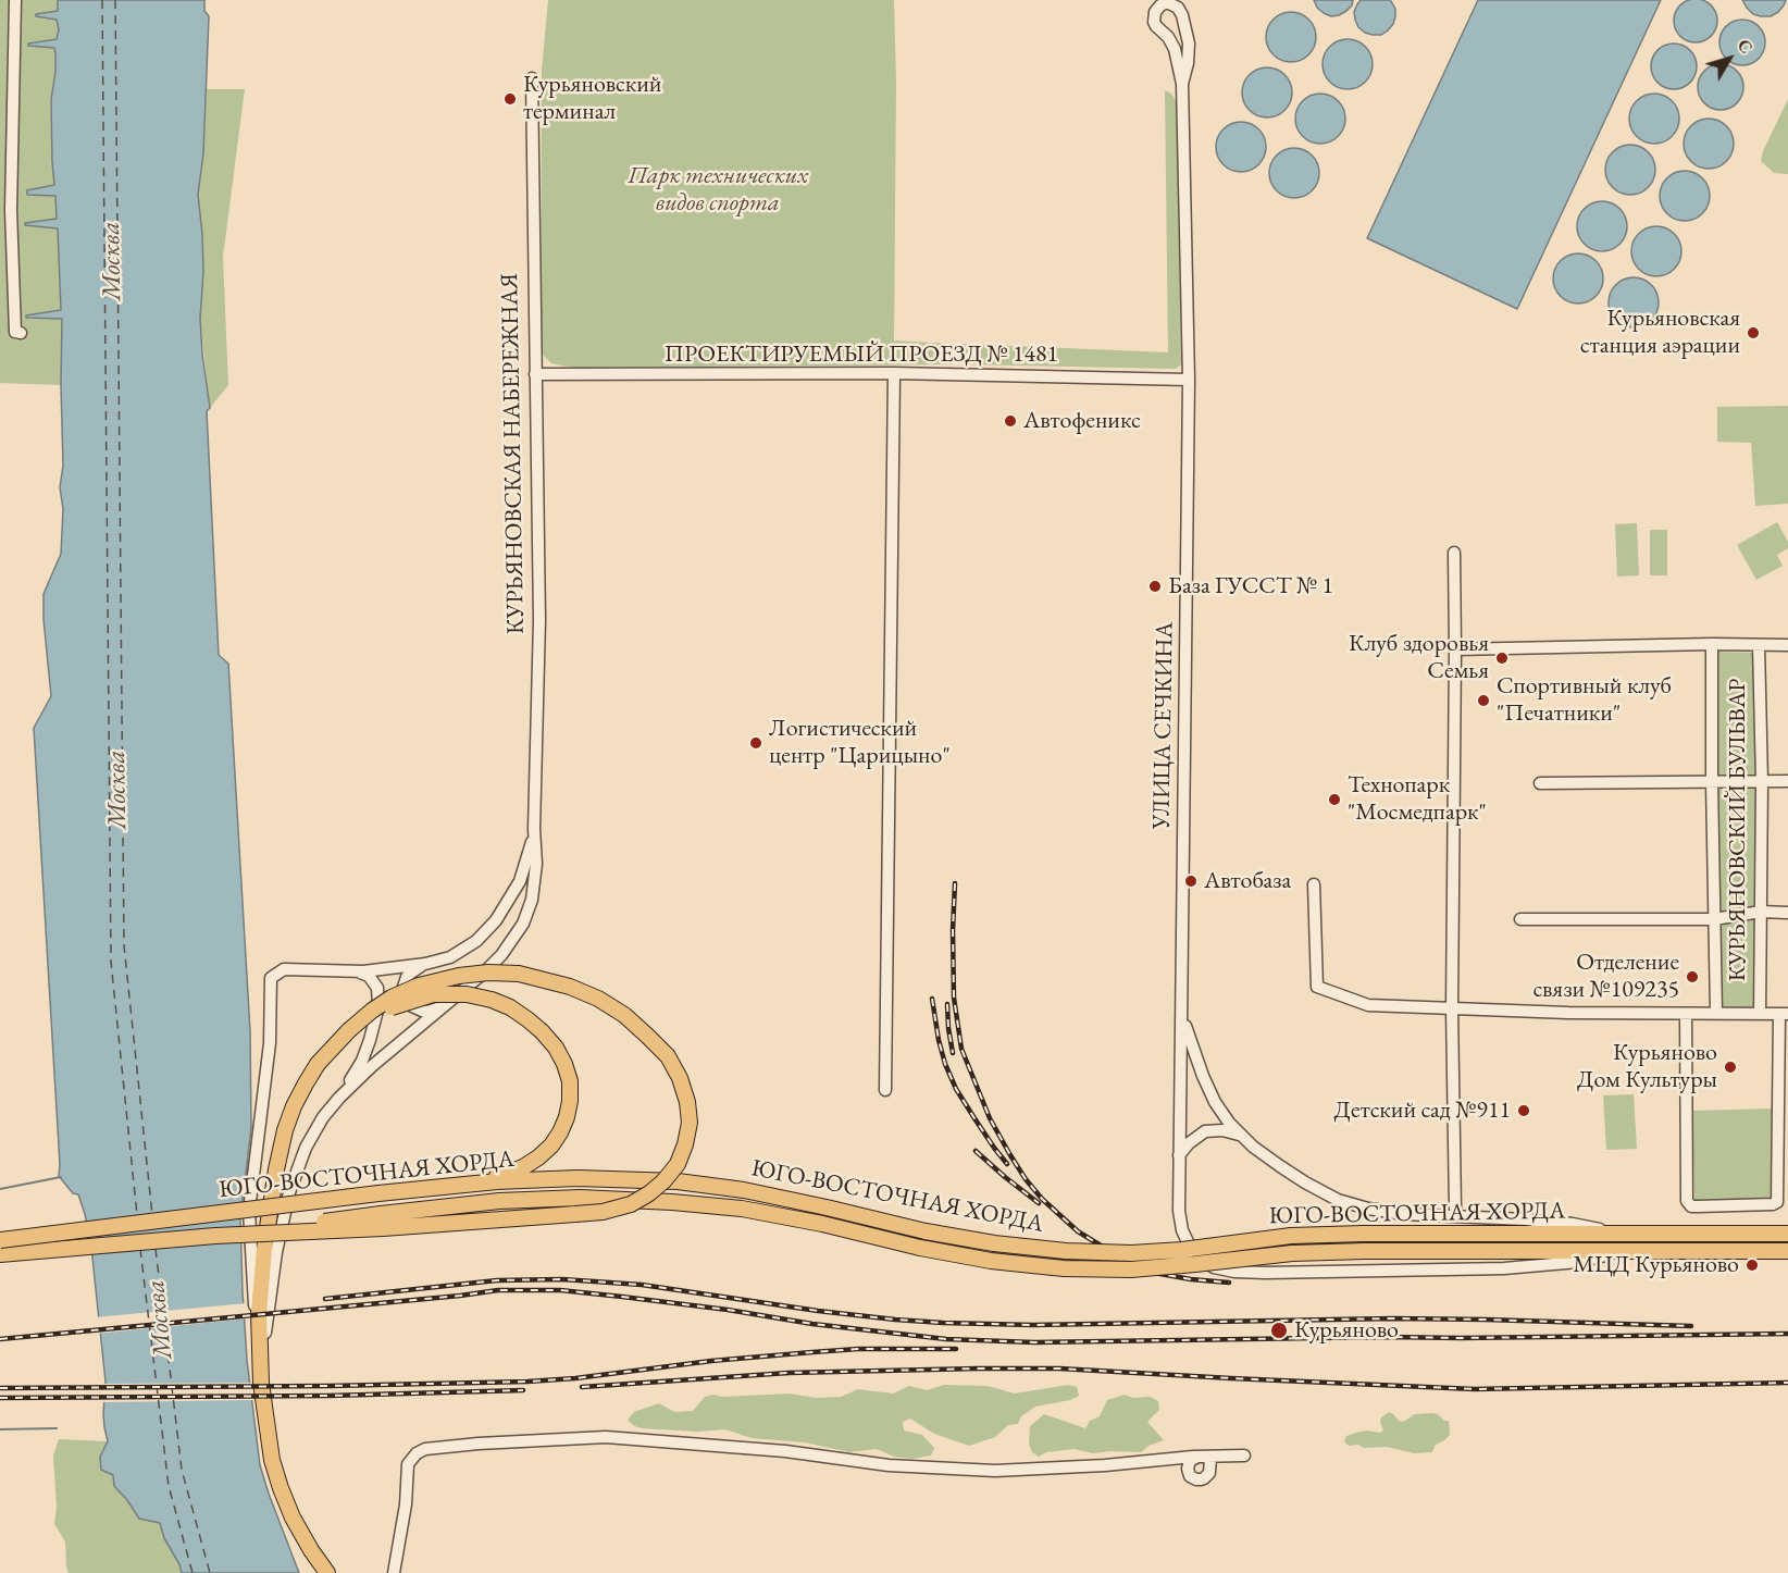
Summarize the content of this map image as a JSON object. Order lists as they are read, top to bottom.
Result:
{
  "streets": {
    "main road": ["КУРЬЯНОВСКАЯ НАБЕРЕЖНАЯ", "ЮГО-ВОСТОЧНАЯ ХОРДА"],
    "street": ["ПРОЕКТИРУЕМЫЙ ПРОЕЗД № 1481", "УЛИЦА СЕЧКИНА", "КУРЬЯНОВСКИЙ БУЛЬВАР"]
  },
  "crossings": [
    ["ПРОЕКТИРУЕМЫЙ ПРОЕЗД № 1481", "КУРЬЯНОВСКАЯ НАБЕРЕЖНАЯ"],
    ["ПРОЕКТИРУЕМЫЙ ПРОЕЗД № 1481", "УЛИЦА СЕЧКИНА"],
    ["УЛИЦА СЕЧКИНА", "ЮГО-ВОСТОЧНАЯ ХОРДА"]
  ],
  "water": ["Москва"],
  "parks": ["Парк технических видов спорта"],
  "places": [
    "Курьяновский терминал",
    "Курьяновская станция аэрации",
    "Автофеникс",
    "База ГУССТ № 1",
    "Клуб здоровья Семья",
    "Спортивный клуб \"Печатники\"",
    "Логистический центр \"Царицыно\"",
    "Технопарк \"Мосмедпарк\"",
    "Автобаза",
    "Отделение связи №109235",
    "Курьяново Дом Культуры",
    "Детский сад №911",
    "МЦД Курьяново",
    "Курьяново"
  ],
  "north": "top right"
}
